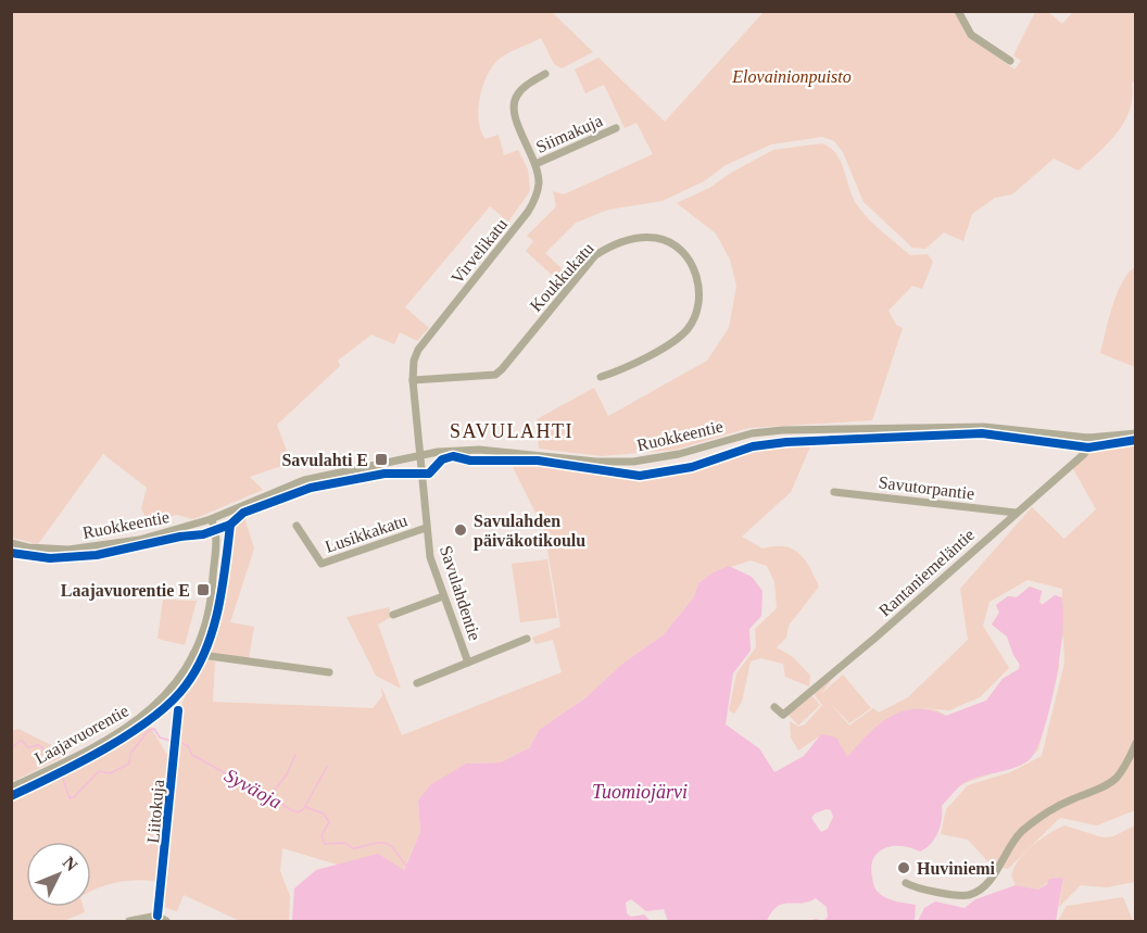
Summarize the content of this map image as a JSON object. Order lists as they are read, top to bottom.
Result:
{
  "streets": {
    "street": [
      "Siimakuja",
      "Virvelikatu",
      "Koukkukatu",
      "Ruokkeentie",
      "Savutorpantie",
      "Lusikkakatu",
      "Rantaniemeläntie",
      "Savulahdentie",
      "Laajavuorentie"
    ],
    "cycle path": ["Liitokuja"]
  },
  "crossings": [
    ["Siimakuja", "Virvelikatu"],
    ["Virvelikatu", "Koukkukatu"],
    ["Virvelikatu", "Ruokkeentie"],
    ["Virvelikatu", "Savulahdentie"],
    ["Ruokkeentie", "Rantaniemeläntie"],
    ["Ruokkeentie", "Savulahdentie"],
    ["Ruokkeentie", "Laajavuorentie"],
    ["Savutorpantie", "Rantaniemeläntie"],
    ["Lusikkakatu", "Savulahdentie"]
  ],
  "districts": ["SAVULAHTI"],
  "water": ["Syväoja", "Tuomiojärvi"],
  "parks": ["Elovainionpuisto"],
  "places": {
    "transit": ["Savulahti E", "Laajavuorentie E"],
    "other": ["Savulahden päiväkotikoulu", "Huviniemi"]
  },
  "north": "top right"
}
